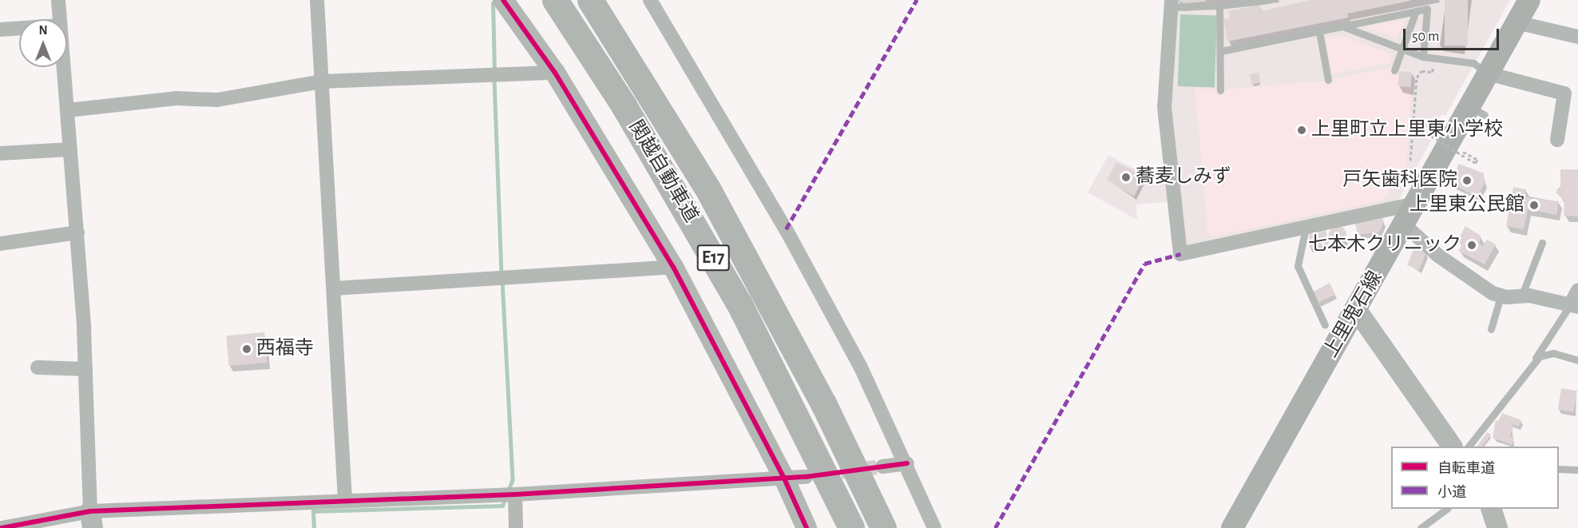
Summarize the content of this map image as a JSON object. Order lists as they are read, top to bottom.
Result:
{
  "streets": {
    "highway": ["関越自動車道", "E17"],
    "main road": ["上里鬼石線"]
  },
  "places": [
    "上里町立上里東小学校",
    "蕎麦しみず",
    "戸矢歯科医院",
    "上里東公民館",
    "七本木クリニック",
    "西福寺"
  ],
  "legend": ["自転車道", "小道"],
  "scale_bar": "50 m",
  "north": "top"
}
